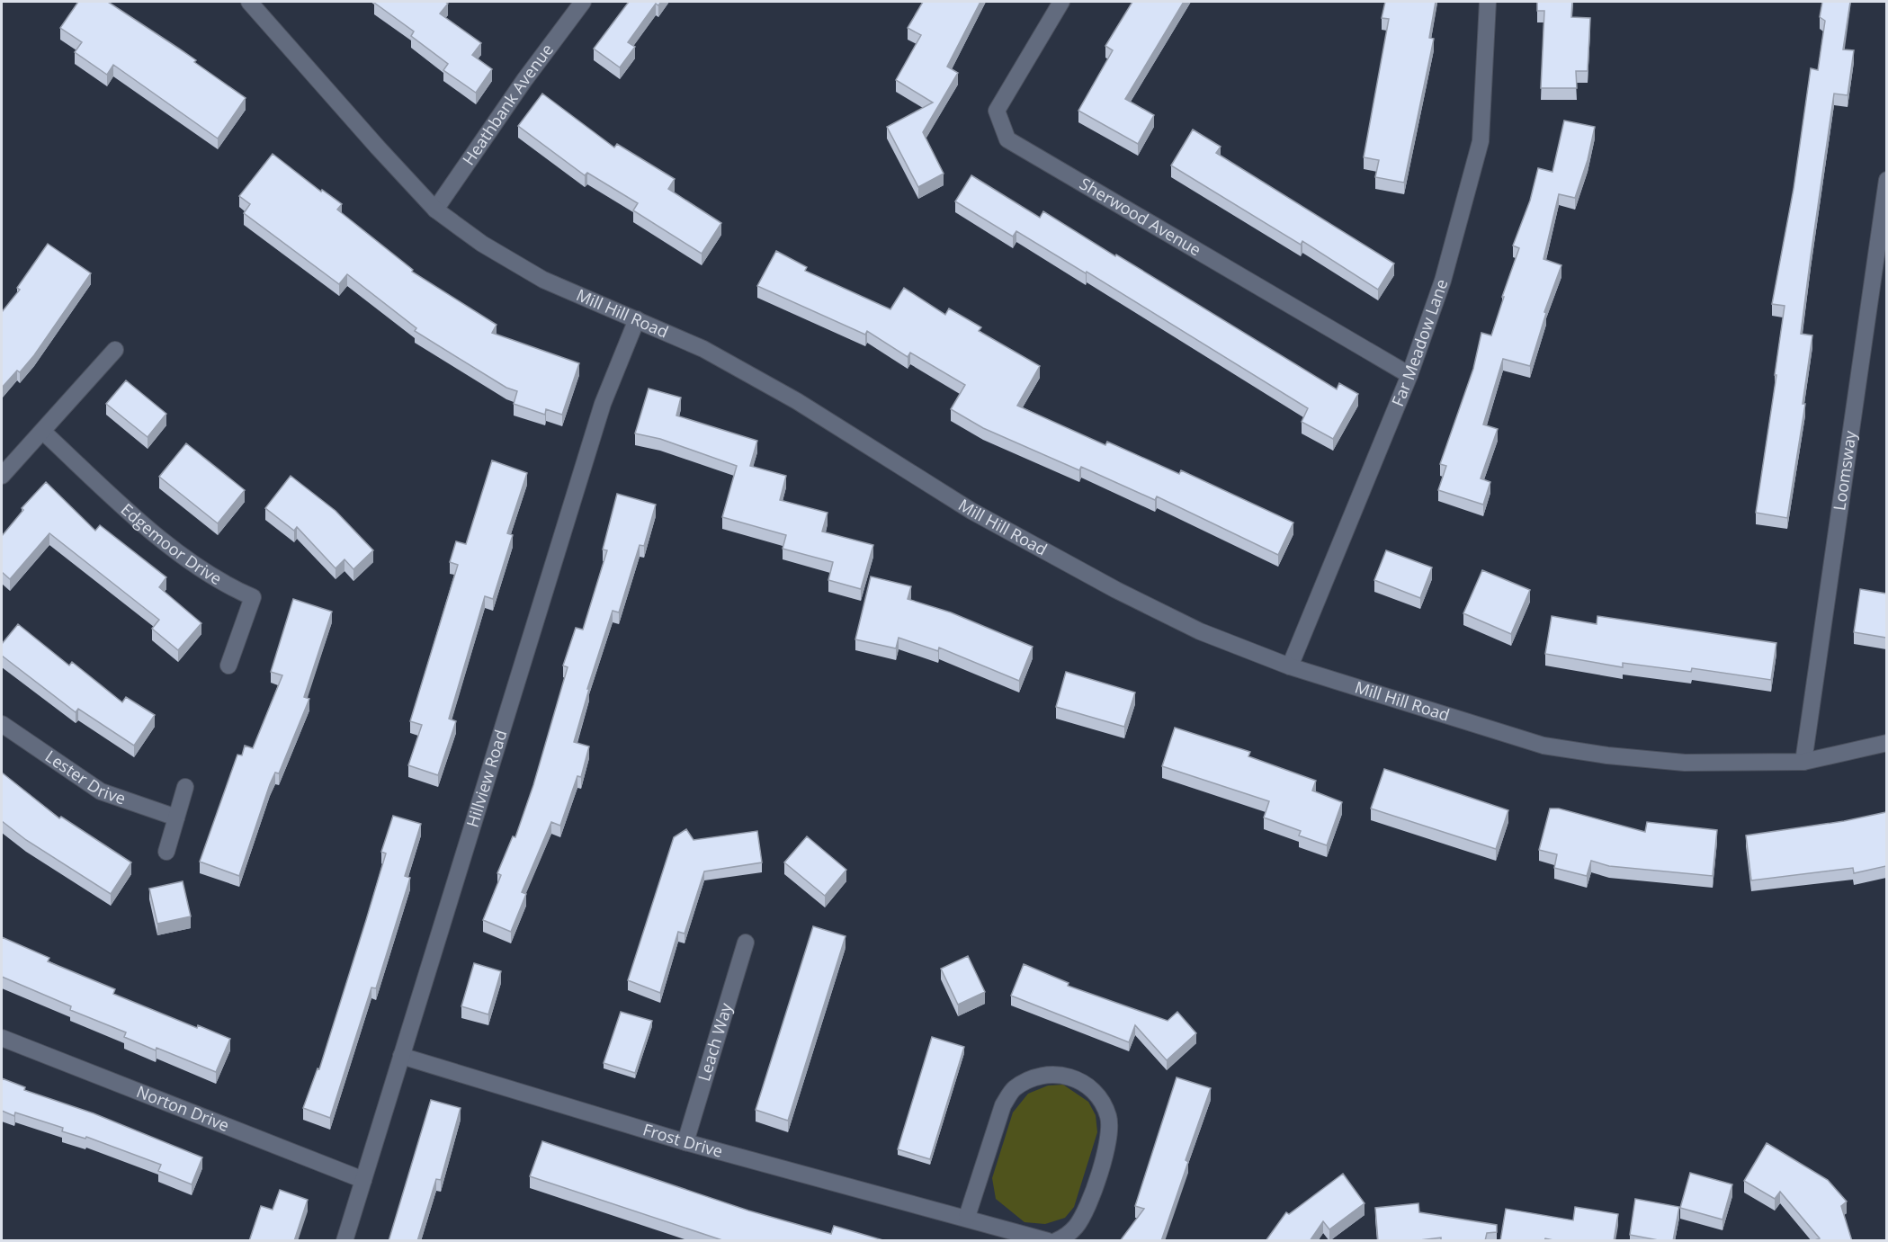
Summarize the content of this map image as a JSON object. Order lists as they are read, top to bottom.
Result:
{
  "streets": {
    "street": [
      "Heathbank Avenue",
      "Sherwood Avenue",
      "Mill Hill Road",
      "Far Meadow Lane",
      "Loomsway",
      "Edgemoor Drive",
      "Lester Drive",
      "Hillview Road",
      "Leach Way",
      "Norton Drive",
      "Frost Drive"
    ]
  },
  "crossings": [
    ["Heathbank Avenue", "Mill Hill Road"],
    ["Sherwood Avenue", "Far Meadow Lane"],
    ["Mill Hill Road", "Far Meadow Lane"],
    ["Mill Hill Road", "Loomsway"],
    ["Mill Hill Road", "Hillview Road"],
    ["Hillview Road", "Norton Drive"],
    ["Hillview Road", "Frost Drive"],
    ["Leach Way", "Frost Drive"]
  ]
}
